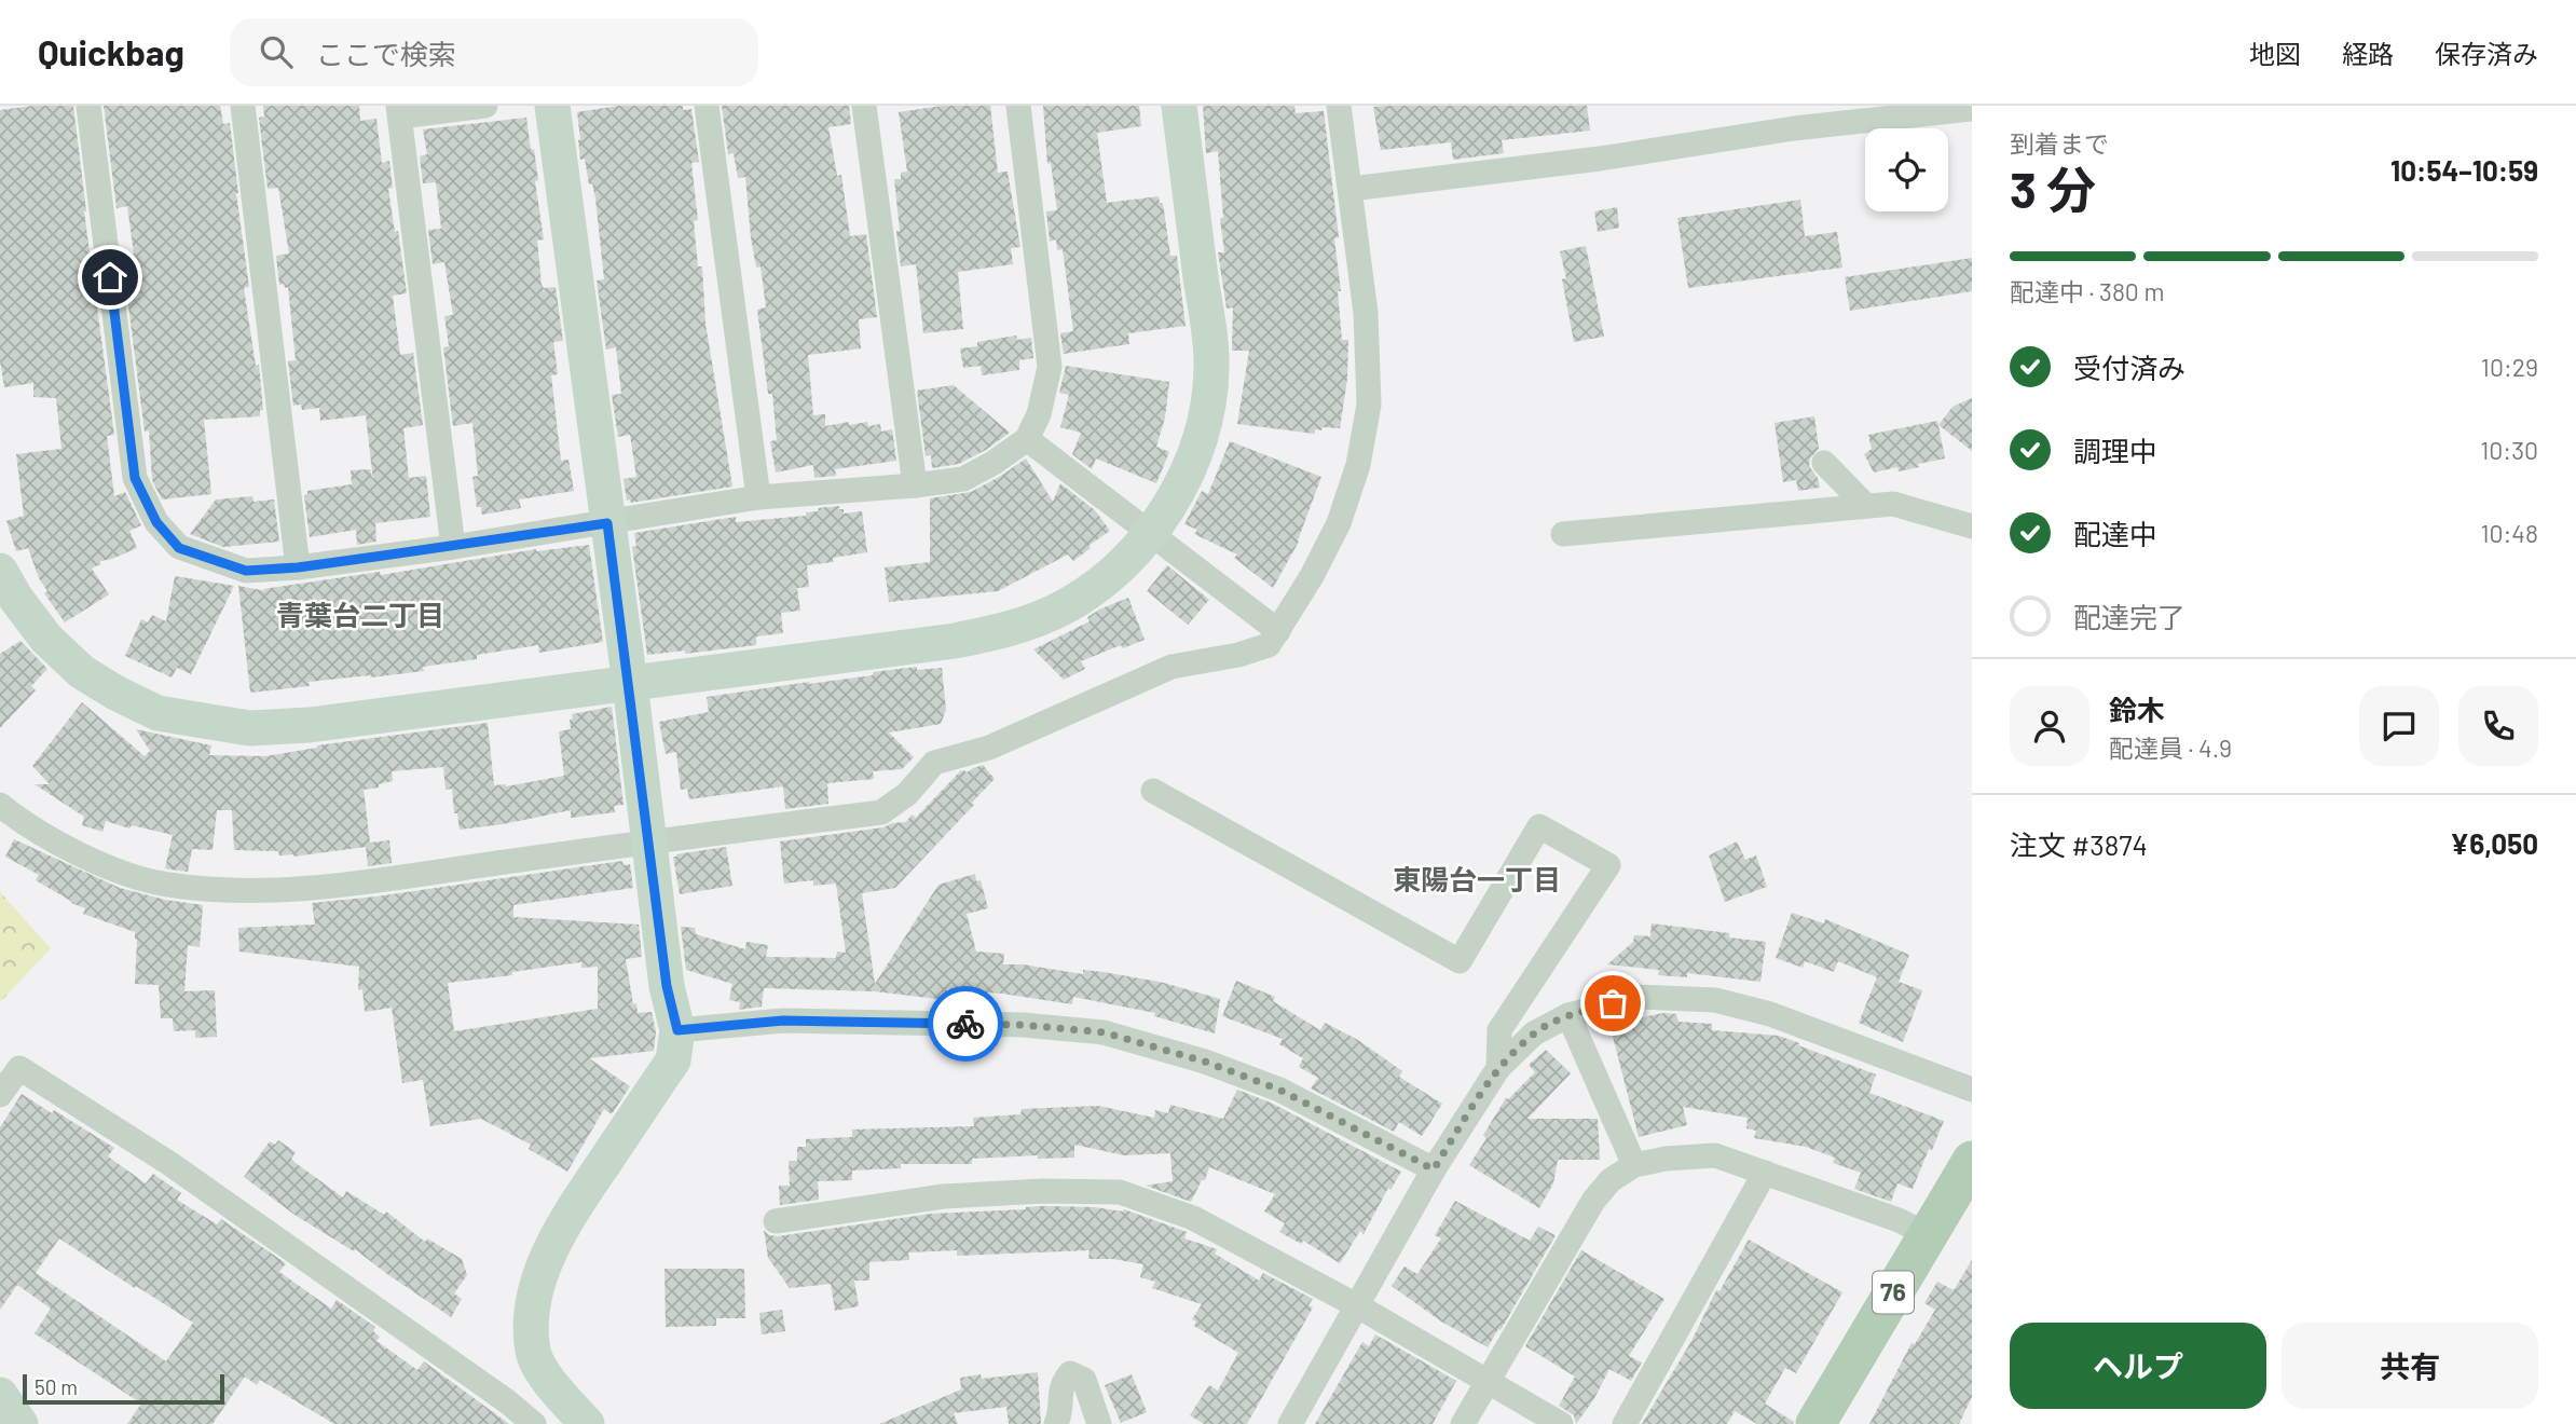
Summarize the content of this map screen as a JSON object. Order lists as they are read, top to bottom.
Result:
{
  "streets": {
    "main road": ["76"]
  },
  "districts": ["青葉台二丁目", "東陽台一丁目"],
  "scale_bar": "50 m",
  "page": {
    "header": "Quickbag",
    "search": "ここで検索",
    "nav": ["地図", "経路", "保存済み"],
    "heading": ["3 分", "到着まで", "10:54–10:59"],
    "panel": [
      "鈴木",
      "配達員 · 4.9",
      "注文 #3874",
      "¥6,050"
    ],
    "bar": "配達中 · 380 m",
    "list": [
      ["受付済み", "10:29"],
      ["調理中", "10:30"],
      ["配達中", "10:48"],
      "配達完了"
    ],
    "buttons": ["ヘルプ", "共有"],
    "scale": "50 m"
  }
}
